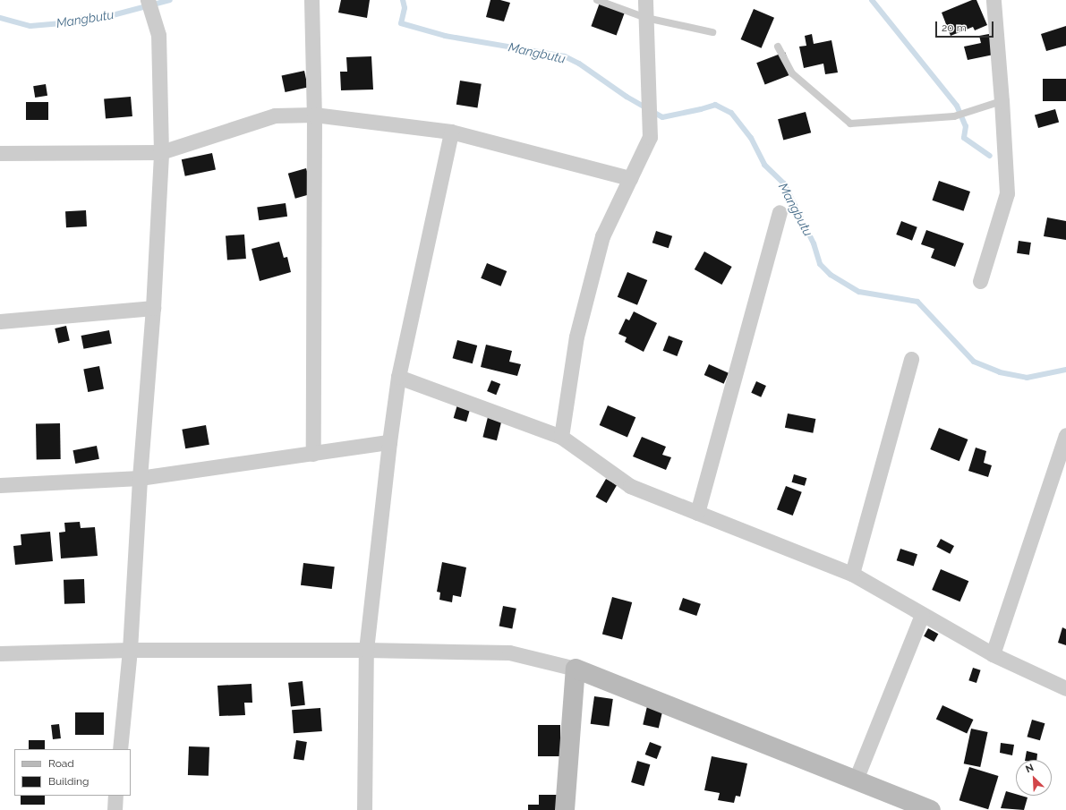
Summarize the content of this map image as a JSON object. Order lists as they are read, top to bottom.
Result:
{
  "water": ["Mangbutu"],
  "legend": ["Road", "Building"],
  "scale_bar": "20 m",
  "north": "top left"
}
